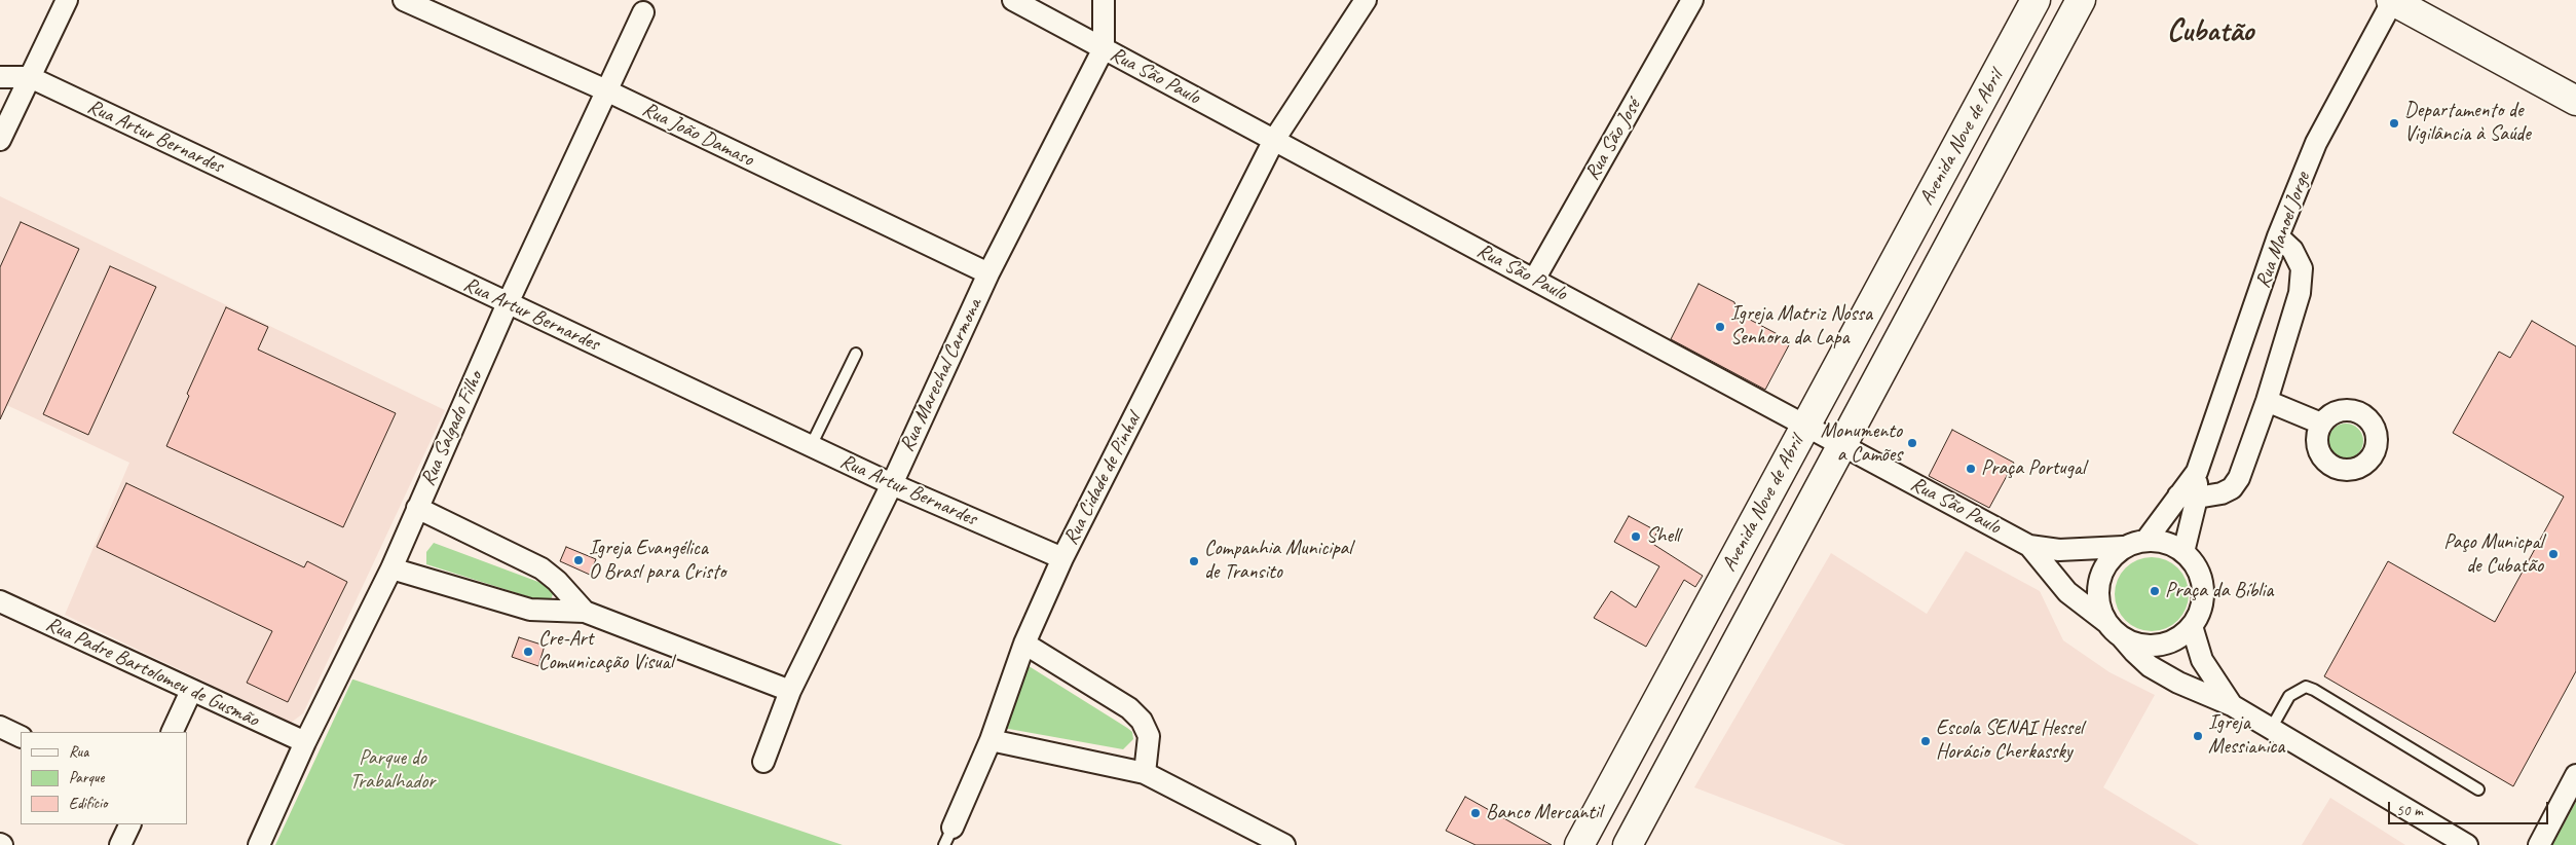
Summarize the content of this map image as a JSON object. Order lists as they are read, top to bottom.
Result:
{
  "streets": {
    "main road": ["Avenida Nove de Abril"],
    "street": [
      "Rua São Paulo",
      "Rua João Damaso",
      "Rua Artur Bernardes",
      "Rua São José",
      "Rua Manoel Jorge",
      "Rua Marechal Carmona",
      "Rua Salgado Filho",
      "Rua Cidade de Pinhal",
      "Rua Padre Bartolomeu de Gusmão"
    ]
  },
  "crossings": [
    ["Rua São Paulo", "Avenida Nove de Abril"],
    ["Rua São Paulo", "Rua São José"],
    ["Rua São Paulo", "Rua Manoel Jorge"],
    ["Rua São Paulo", "Rua Marechal Carmona"],
    ["Rua São Paulo", "Rua Cidade de Pinhal"],
    ["Rua João Damaso", "Rua Marechal Carmona"],
    ["Rua João Damaso", "Rua Salgado Filho"],
    ["Rua Artur Bernardes", "Rua Marechal Carmona"],
    ["Rua Artur Bernardes", "Rua Salgado Filho"],
    ["Rua Artur Bernardes", "Rua Cidade de Pinhal"],
    ["Rua Salgado Filho", "Rua Padre Bartolomeu de Gusmão"]
  ],
  "districts": ["Cubatão"],
  "parks": ["Parque do Trabalhador"],
  "places": [
    "Departamento de Vigilância à Saúde",
    "Igreja Matriz Nossa Senhora da Lapa",
    "Monumento a Camões",
    "Praça Portugal",
    "Shell",
    "Paço Municpal de Cubatão",
    "Igreja Evangélica O Brasl para Cristo",
    "Companhia Municipal de Transito",
    "Praça da Bíblia",
    "Cre-Art Comunicação Visual",
    "Igreja Messianica",
    "Escola SENAI Hessel Horácio Cherkassky",
    "Banco Mercantil"
  ],
  "legend": ["Rua", "Parque", "Edifício"],
  "scale_bar": "50 m"
}
